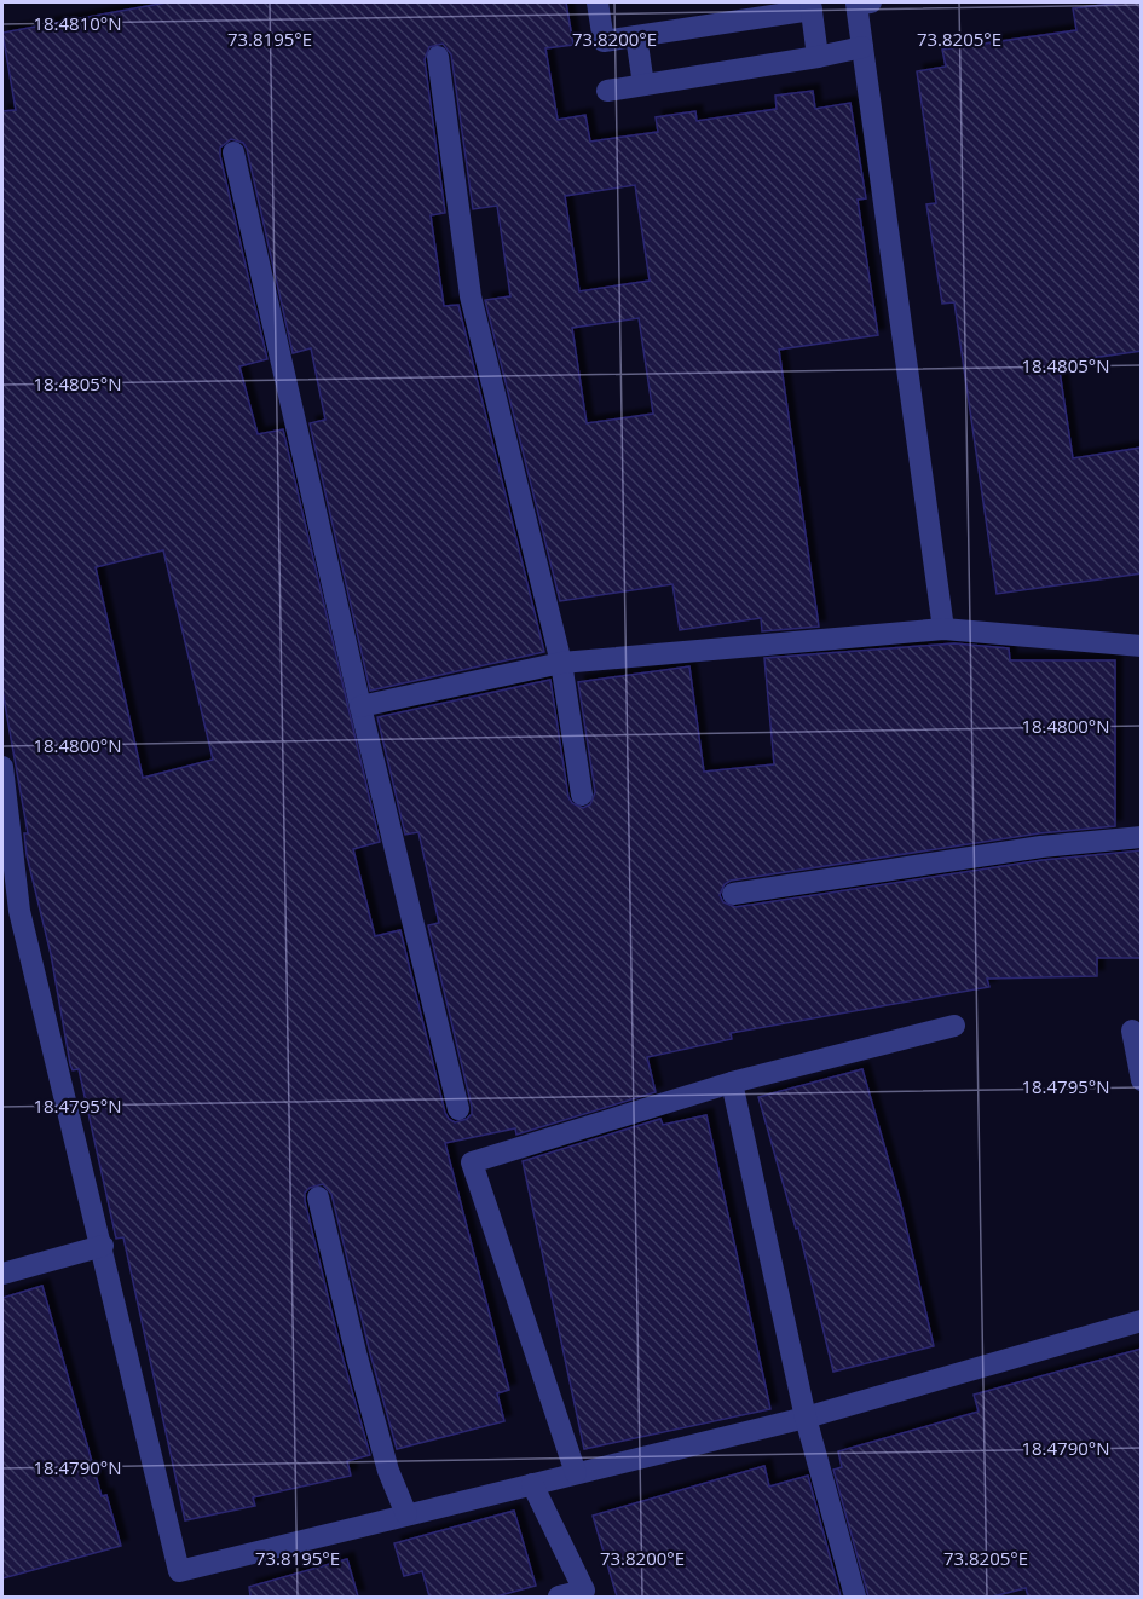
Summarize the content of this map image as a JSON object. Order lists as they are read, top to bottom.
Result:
{
  "coordinates": [
    "18.4810°N",
    "73.8195°E",
    "73.8200°E",
    "73.8205°E",
    "18.4805°N",
    "18.4800°N",
    "18.4795°N",
    "18.4790°N"
  ]
}
